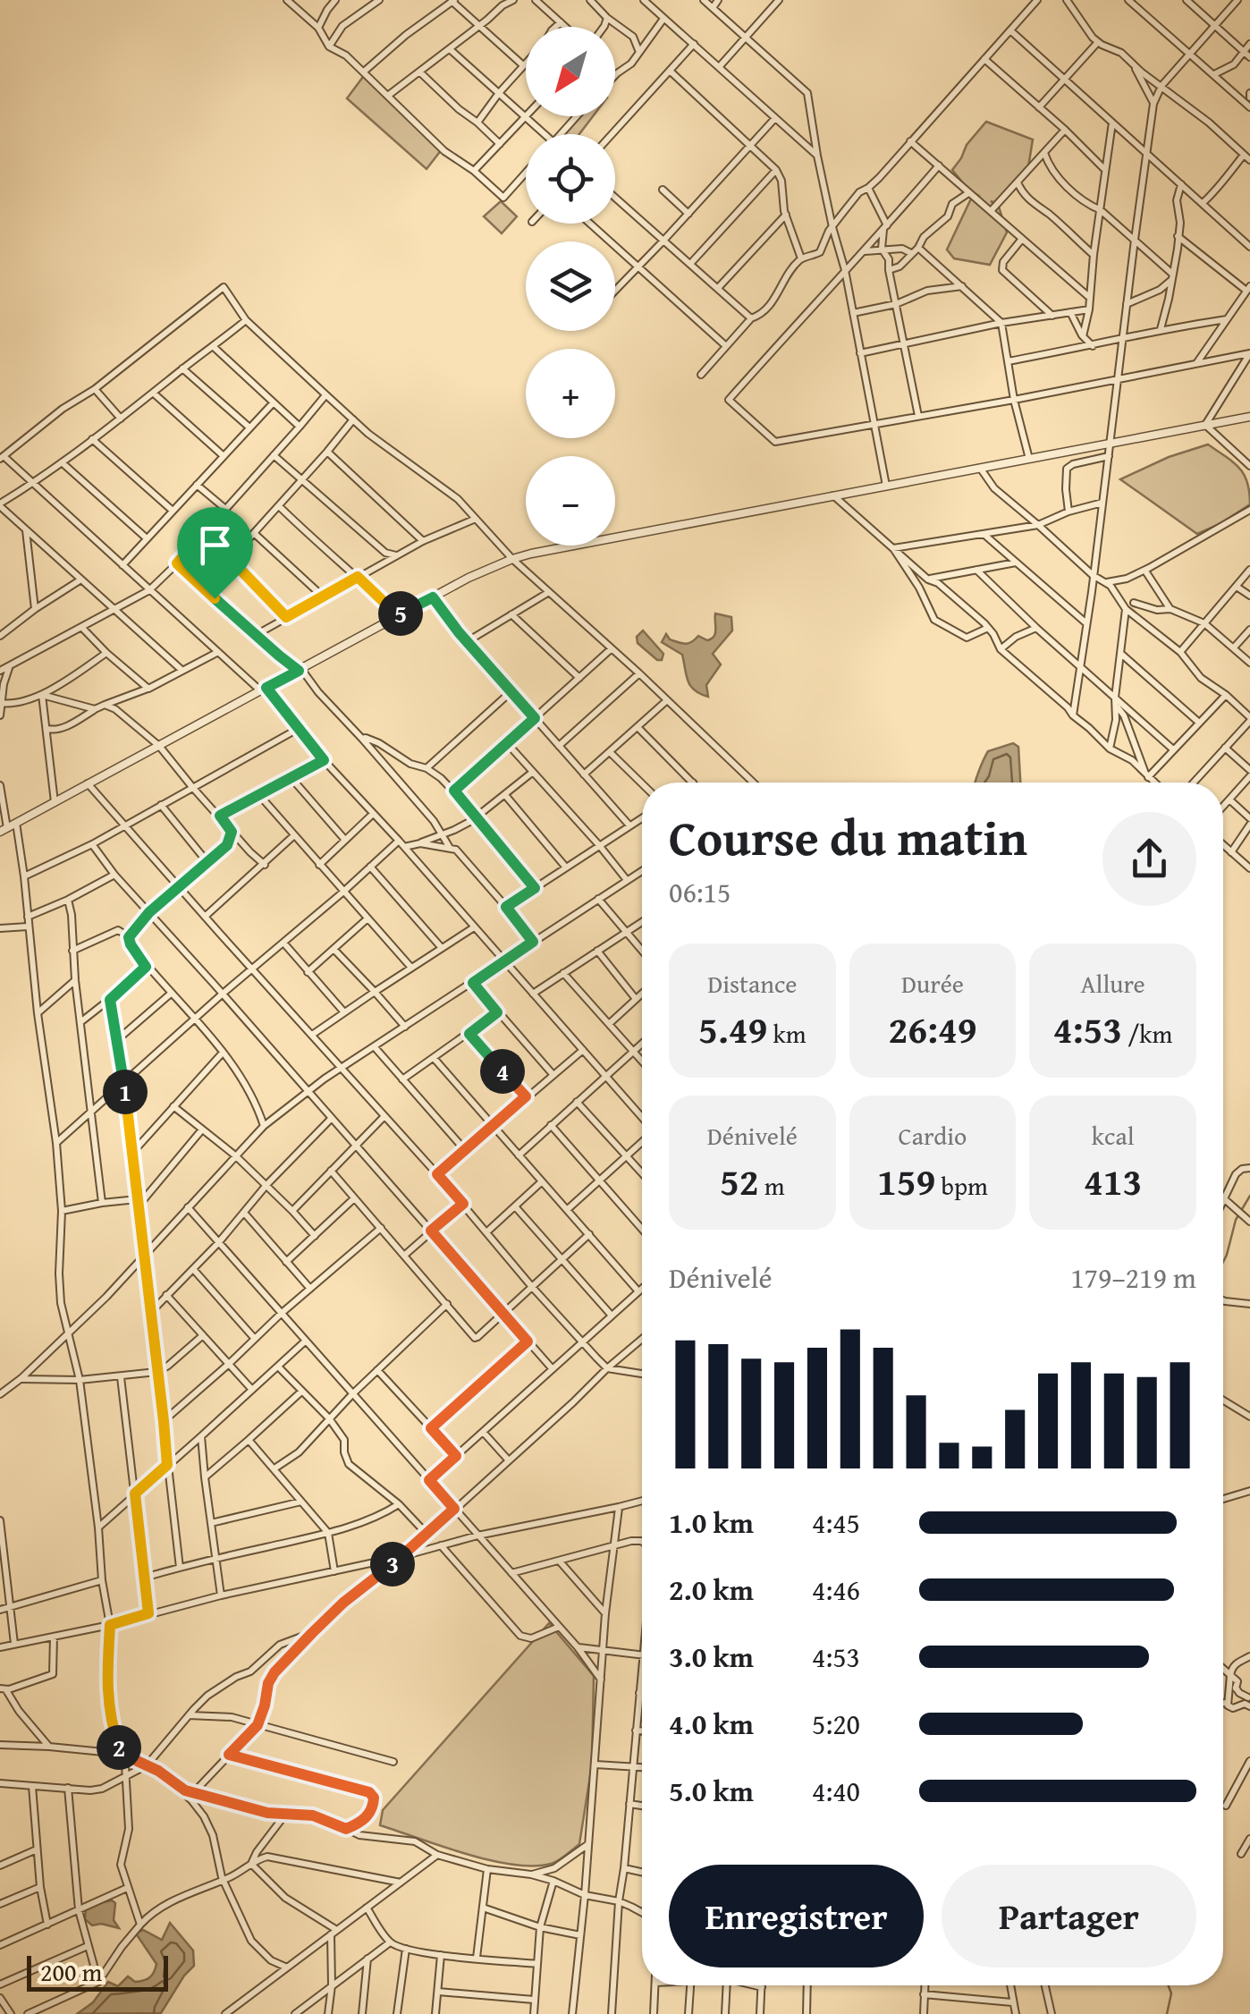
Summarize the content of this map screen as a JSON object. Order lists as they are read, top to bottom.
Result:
{
  "scale_bar": "200 m",
  "north": "bottom left",
  "page": {
    "map_buttons": ["+", "−"],
    "pins": [
      "5",
      "4",
      "1",
      "3",
      "2"
    ],
    "heading": ["Course du matin", "06:15"],
    "stats": [
      ["Distance", "5.49 km"],
      ["Durée", "26:49"],
      ["Allure", "4:53 /km"],
      ["Dénivelé", "52 m"],
      ["Cardio", "159 bpm"],
      ["kcal", "413"]
    ],
    "chart": ["Dénivelé", "179–219 m"],
    "list": [
      {
        "name": "1.0 km",
        "note": "4:45"
      },
      {
        "name": "2.0 km",
        "note": "4:46"
      },
      {
        "name": "3.0 km",
        "note": "4:53"
      },
      {
        "name": "4.0 km",
        "note": "5:20"
      },
      {
        "name": "5.0 km",
        "note": "4:40"
      }
    ],
    "buttons": ["Enregistrer", "Partager"],
    "scale": "200 m"
  }
}
